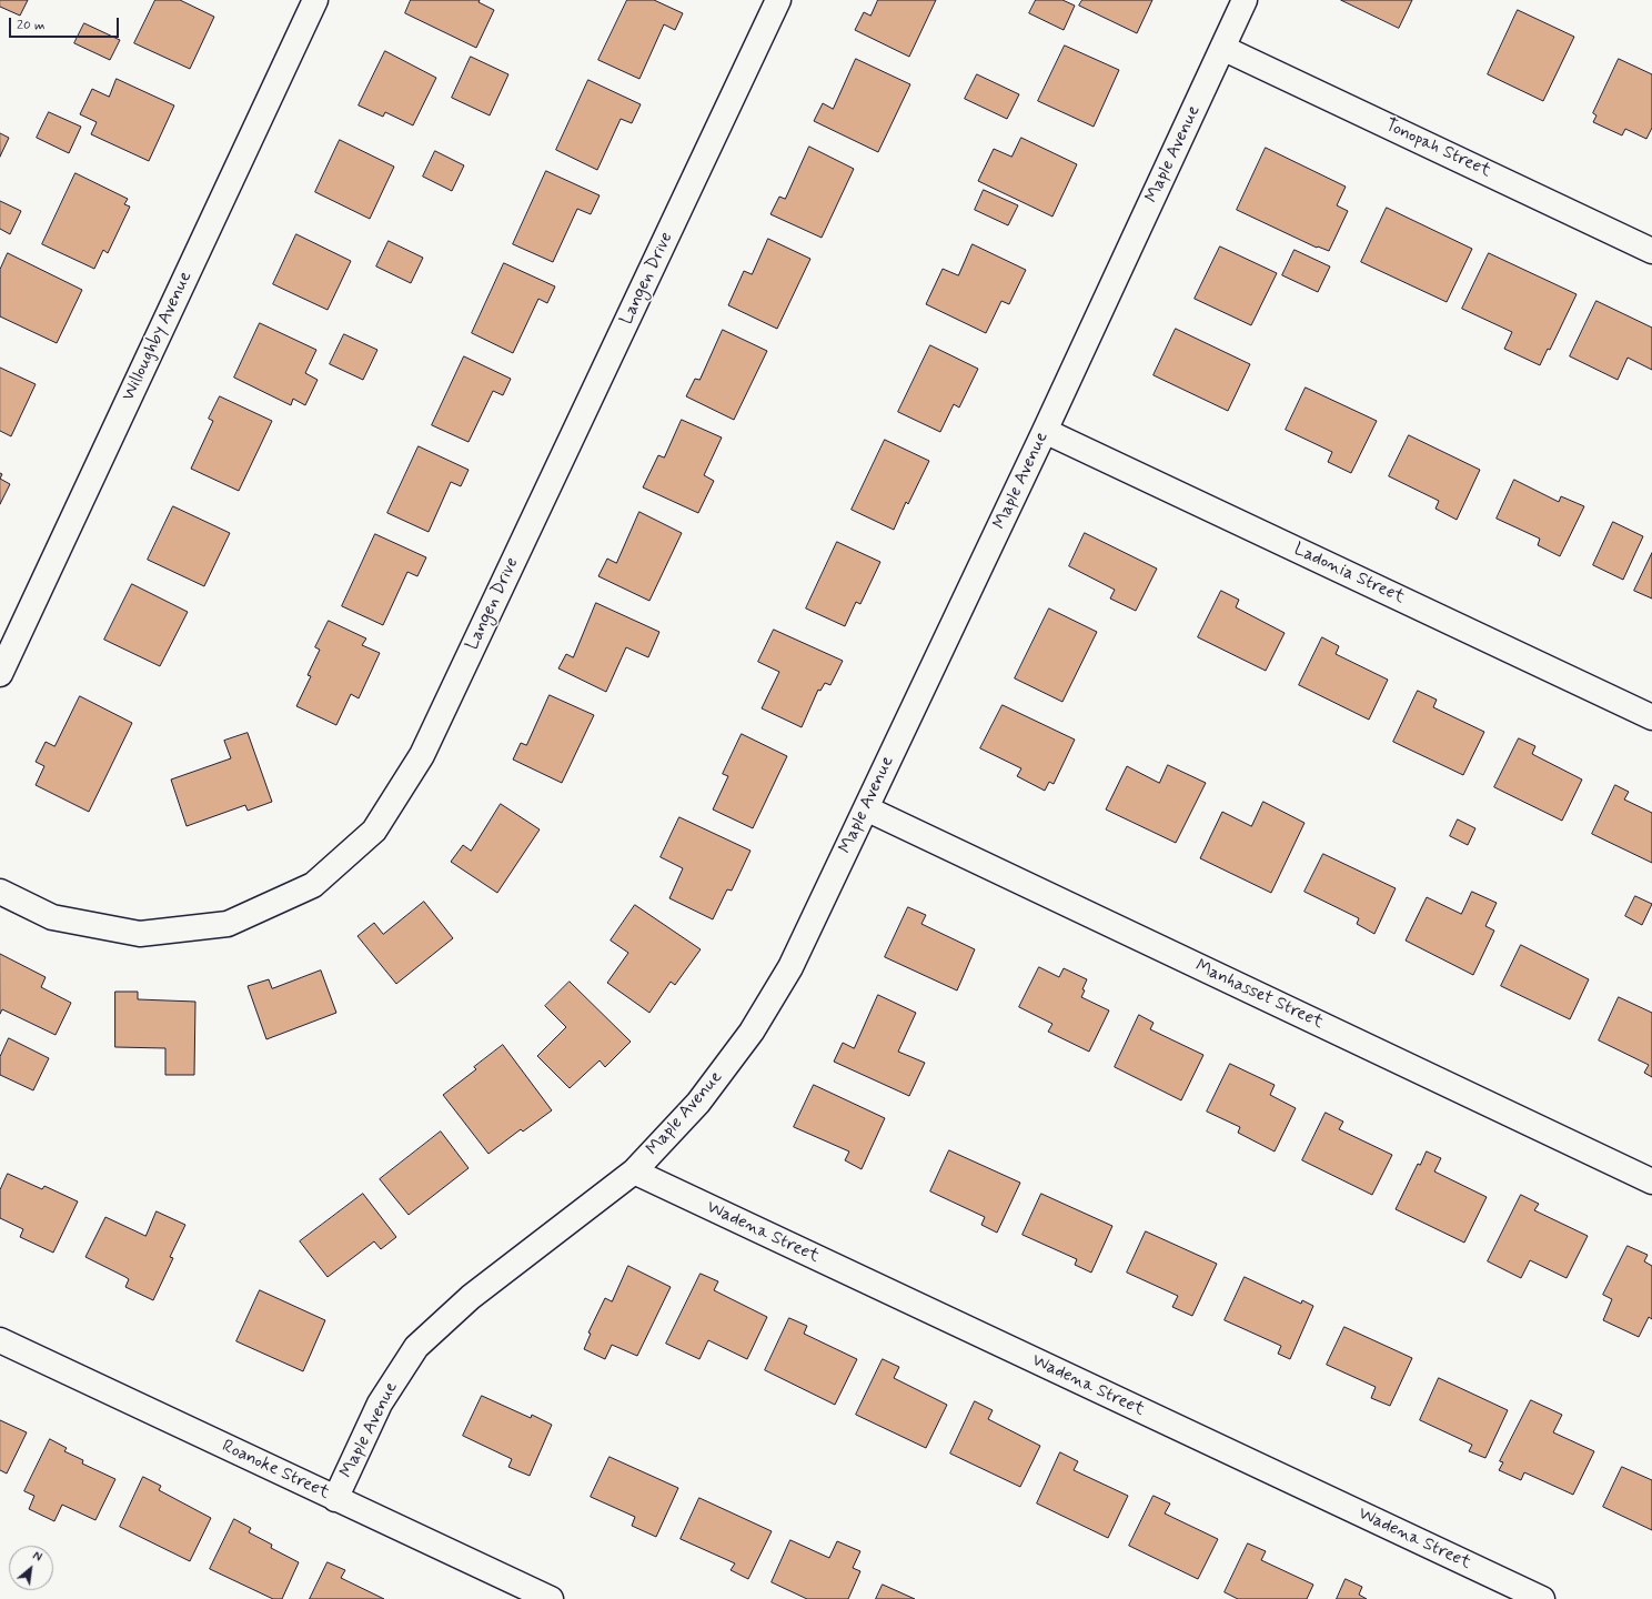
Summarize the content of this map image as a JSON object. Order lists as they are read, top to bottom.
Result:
{
  "streets": {
    "street": [
      "Tonopah Street",
      "Maple Avenue",
      "Langen Drive",
      "Willoughby Avenue",
      "Ladonia Street",
      "Manhasset Street",
      "Wadena Street",
      "Roanoke Street"
    ]
  },
  "crossings": [
    ["Tonopah Street", "Maple Avenue"],
    ["Maple Avenue", "Ladonia Street"],
    ["Maple Avenue", "Manhasset Street"],
    ["Maple Avenue", "Wadena Street"],
    ["Maple Avenue", "Roanoke Street"]
  ],
  "scale_bar": "20 m",
  "north": "top right"
}
